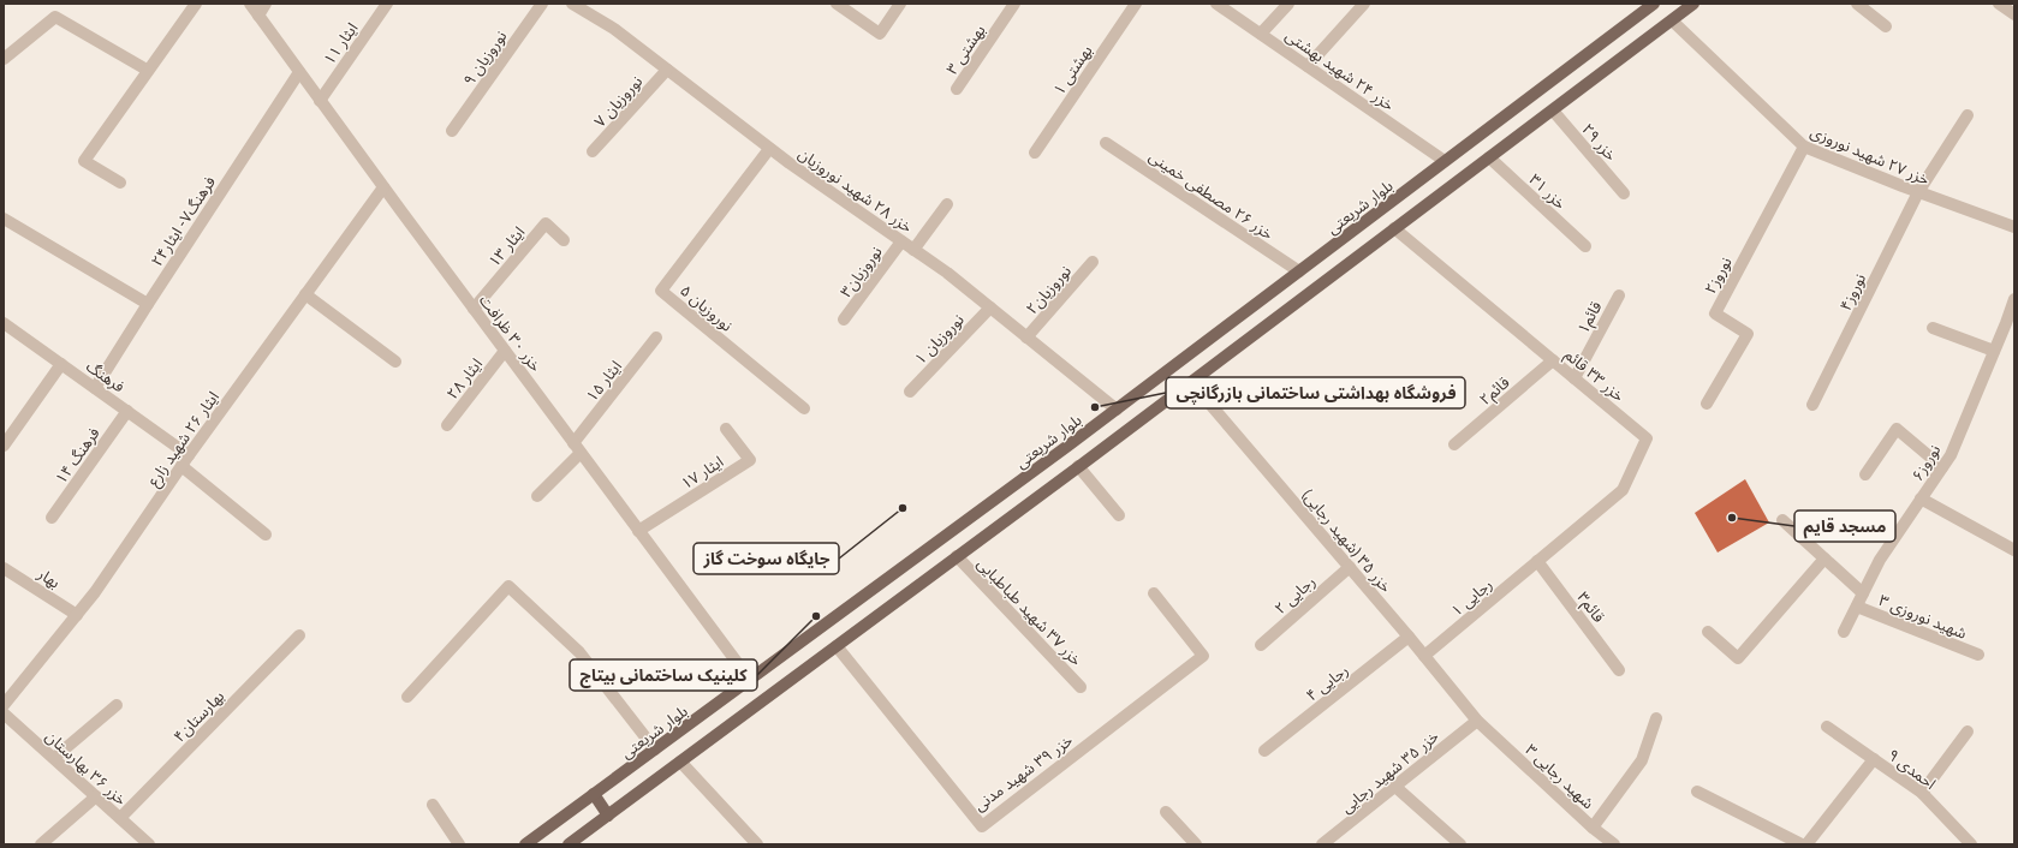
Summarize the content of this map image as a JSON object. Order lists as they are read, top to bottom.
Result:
{
  "streets": {
    "main road": ["بلوار شریعتی"],
    "street": [
      "ایثار ۱۱",
      "بهشتی ۳",
      "نوروزیان ۹",
      "بهشتی ۱",
      "خزر ۲۴ شهید بهشتی",
      "نوروزیان ۷",
      "خزر ۲۹",
      "خزر ۲۷ شهید نوروزی",
      "خزر ۲۸ شهید نوروزیان",
      "خزر ۳۱",
      "خزر ۲۶ مصطفی خمینی",
      "فرهنگ۷- ایثار۲۴",
      "ایثار ۱۳",
      "نوروزیان۳",
      "نوروز۲",
      "نوروزیان۲",
      "نوروز۴",
      "نوروزیان ۵",
      "قائم۱",
      "خزر ۳۰ ظرافت",
      "نوروزیان ۱",
      "خزر ۳۳ قائم",
      "فرهنگ",
      "ایثار ۲۸",
      "ایثار ۱۵",
      "قائم۲",
      "ایثار ۲۶ شهید زارع",
      "فرهنگ ۱۴",
      "نوروز۶",
      "ایثار ۱۷",
      "خزر ۳۵ (شهید رجایی)",
      "بهار",
      "رجایی ۲",
      "رجایی ۱",
      "قائم۳",
      "خزر ۳۷ شهید طباطبایی",
      "شهید نوروزی ۳",
      "رجایی ۴",
      "بهارستان۴",
      "خزر ۳۶ بهارستان",
      "احمدی ۹",
      "خزر ۳۵ شهید رجایی",
      "خزر ۳۹ شهید مدنی",
      "شهید رجایی ۳"
    ]
  },
  "crossings": [
    ["ایثار ۱۱", "خزر ۳۰ ظرافت"],
    ["خزر ۲۴ شهید بهشتی", "بلوار شریعتی"],
    ["نوروزیان ۷", "خزر ۲۸ شهید نوروزیان"],
    ["خزر ۲۷ شهید نوروزی", "نوروز۲"],
    ["خزر ۲۷ شهید نوروزی", "نوروز۴"],
    ["خزر ۲۸ شهید نوروزیان", "بلوار شریعتی"],
    ["خزر ۲۸ شهید نوروزیان", "نوروزیان۳"],
    ["خزر ۲۸ شهید نوروزیان", "نوروزیان۲"],
    ["خزر ۲۸ شهید نوروزیان", "نوروزیان ۵"],
    ["خزر ۲۸ شهید نوروزیان", "نوروزیان ۱"],
    ["خزر ۲۶ مصطفی خمینی", "بلوار شریعتی"],
    ["بلوار شریعتی", "خزر ۳۰ ظرافت"],
    ["فرهنگ۷- ایثار۲۴", "خزر ۳۰ ظرافت"],
    ["فرهنگ۷- ایثار۲۴", "فرهنگ"],
    ["ایثار ۱۳", "خزر ۳۰ ظرافت"],
    ["قائم۱", "خزر ۳۳ قائم"],
    ["خزر ۳۰ ظرافت", "ایثار ۲۸"],
    ["خزر ۳۰ ظرافت", "ایثار ۱۵"],
    ["خزر ۳۰ ظرافت", "ایثار ۲۶ شهید زارع"],
    ["خزر ۳۰ ظرافت", "ایثار ۱۷"],
    ["خزر ۳۳ قائم", "قائم۲"],
    ["خزر ۳۳ قائم", "رجایی ۱"],
    ["خزر ۳۳ قائم", "قائم۳"],
    ["فرهنگ", "ایثار ۲۶ شهید زارع"],
    ["فرهنگ", "فرهنگ ۱۴"],
    ["ایثار ۲۶ شهید زارع", "بهار"],
    ["نوروز۶", "شهید نوروزی ۳"],
    ["خزر ۳۵ (شهید رجایی)", "رجایی ۲"],
    ["خزر ۳۵ (شهید رجایی)", "رجایی ۱"],
    ["خزر ۳۵ (شهید رجایی)", "رجایی ۴"],
    ["خزر ۳۵ (شهید رجایی)", "خزر ۳۵ شهید رجایی"],
    ["خزر ۳۵ (شهید رجایی)", "شهید رجایی ۳"],
    ["رجایی ۱", "قائم۳"],
    ["بهارستان۴", "خزر ۳۶ بهارستان"],
    ["خزر ۳۵ شهید رجایی", "شهید رجایی ۳"]
  ],
  "places": [
    "فروشگاه بهداشتی ساختمانی بازرگانچی",
    "جایگاه سوخت گاز",
    "مسجد قایم",
    "کلینیک ساختمانی بیتاج"
  ]
}
